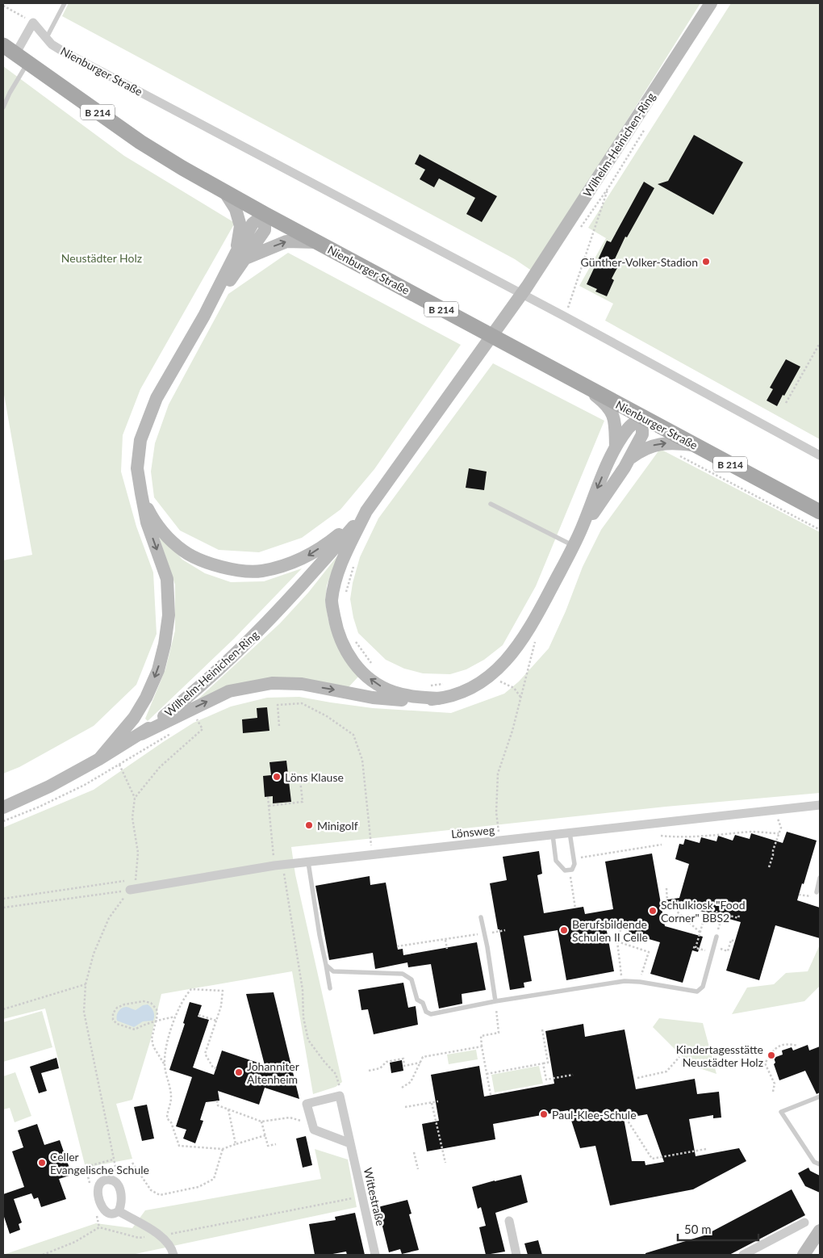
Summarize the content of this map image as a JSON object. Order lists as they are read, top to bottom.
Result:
{
  "streets": {
    "main road": ["Nienburger Straße", "B 214", "Wilhelm-Heinichen-Ring"],
    "street": ["Lönsweg", "Wittestraße"]
  },
  "parks": ["Neustädter Holz"],
  "places": [
    "Günther-Volker-Stadion",
    "Löns Klause",
    "Minigolf",
    "Schulkiosk \"Food Corner\" BBS2",
    "Berufsbildende Schulen II Celle",
    "Kindertagesstätte Neustädter Holz",
    "Johanniter Altenheim",
    "Paul-Klee-Schule",
    "Celler Evangelische Schule"
  ],
  "scale_bar": "50 m"
}
